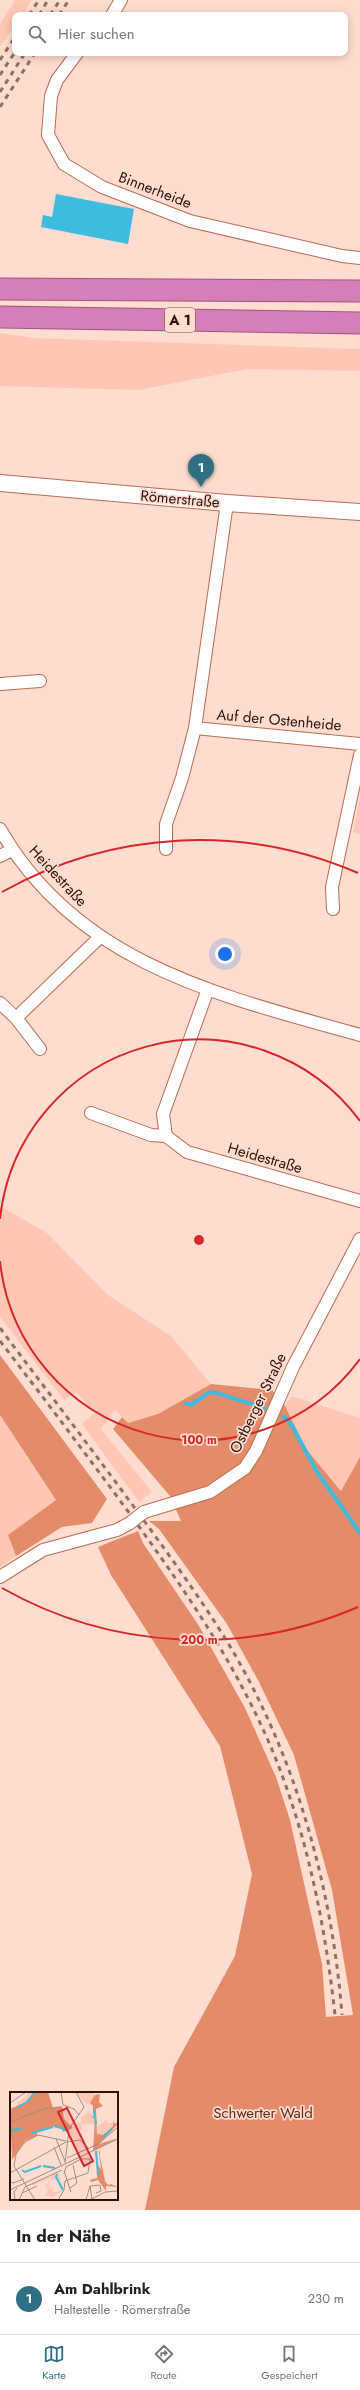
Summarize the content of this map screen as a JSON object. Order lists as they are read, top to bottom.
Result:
{
  "streets": {
    "highway": ["A 1"],
    "street": [
      "Binnerheide",
      "Römerstraße",
      "Auf der Ostenheide",
      "Heidestraße",
      "Ostberger Straße"
    ]
  },
  "parks": ["Schwerter Wald"],
  "page": {
    "search": "Hier suchen",
    "pins": "1",
    "heading": "In der Nähe",
    "list": [
      {
        "mark": "1",
        "name": "Am Dahlbrink",
        "note": "Haltestelle · Römerstraße",
        "value": "230 m"
      }
    ],
    "nav": ["Karte", "Route", "Gespeichert"]
  },
  "rings": ["100 m", "200 m"]
}
